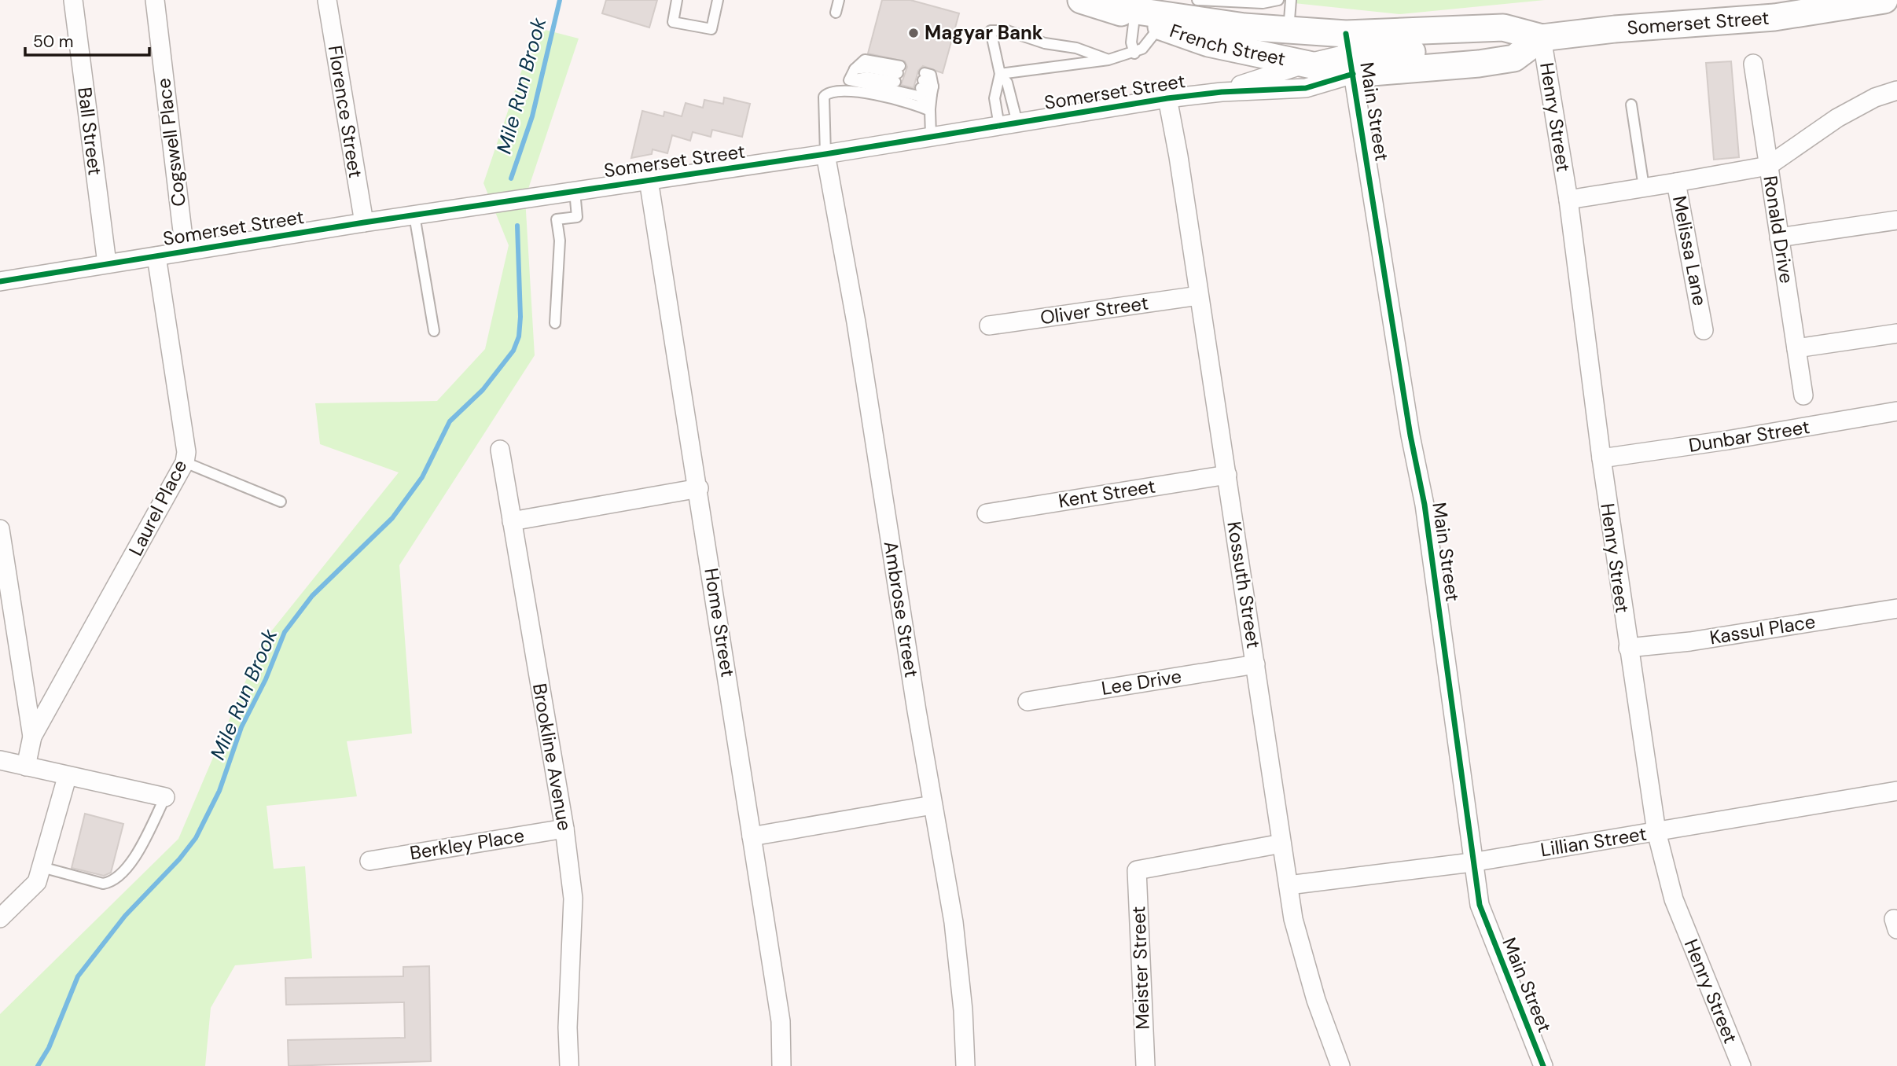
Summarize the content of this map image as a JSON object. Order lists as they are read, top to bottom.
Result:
{
  "streets": {
    "main road": ["Somerset Street", "French Street"],
    "street": [
      "Florence Street",
      "Main Street",
      "Henry Street",
      "Ball Street",
      "Cogswell Place",
      "Ronald Drive",
      "Melissa Lane",
      "Oliver Street",
      "Dunbar Street",
      "Kent Street",
      "Laurel Place",
      "Kossuth Street",
      "Ambrose Street",
      "Home Street",
      "Kassul Place",
      "Lee Drive",
      "Brookline Avenue",
      "Lillian Street",
      "Berkley Place",
      "Meister Street"
    ]
  },
  "crossings": [
    ["Somerset Street", "French Street"],
    ["Somerset Street", "Florence Street"],
    ["Somerset Street", "Main Street"],
    ["Somerset Street", "Henry Street"],
    ["Somerset Street", "Ball Street"],
    ["Somerset Street", "Cogswell Place"],
    ["Somerset Street", "Laurel Place"],
    ["Somerset Street", "Kossuth Street"],
    ["Somerset Street", "Ambrose Street"],
    ["Somerset Street", "Home Street"],
    ["French Street", "Main Street"],
    ["Main Street", "Lillian Street"],
    ["Henry Street", "Melissa Lane"],
    ["Henry Street", "Dunbar Street"],
    ["Henry Street", "Kassul Place"],
    ["Henry Street", "Lillian Street"],
    ["Oliver Street", "Kossuth Street"],
    ["Kent Street", "Kossuth Street"],
    ["Kossuth Street", "Lee Drive"],
    ["Kossuth Street", "Lillian Street"],
    ["Kossuth Street", "Meister Street"],
    ["Brookline Avenue", "Berkley Place"]
  ],
  "water": ["Mile Run Brook"],
  "places": ["Magyar Bank"],
  "scale_bar": "50 m"
}
